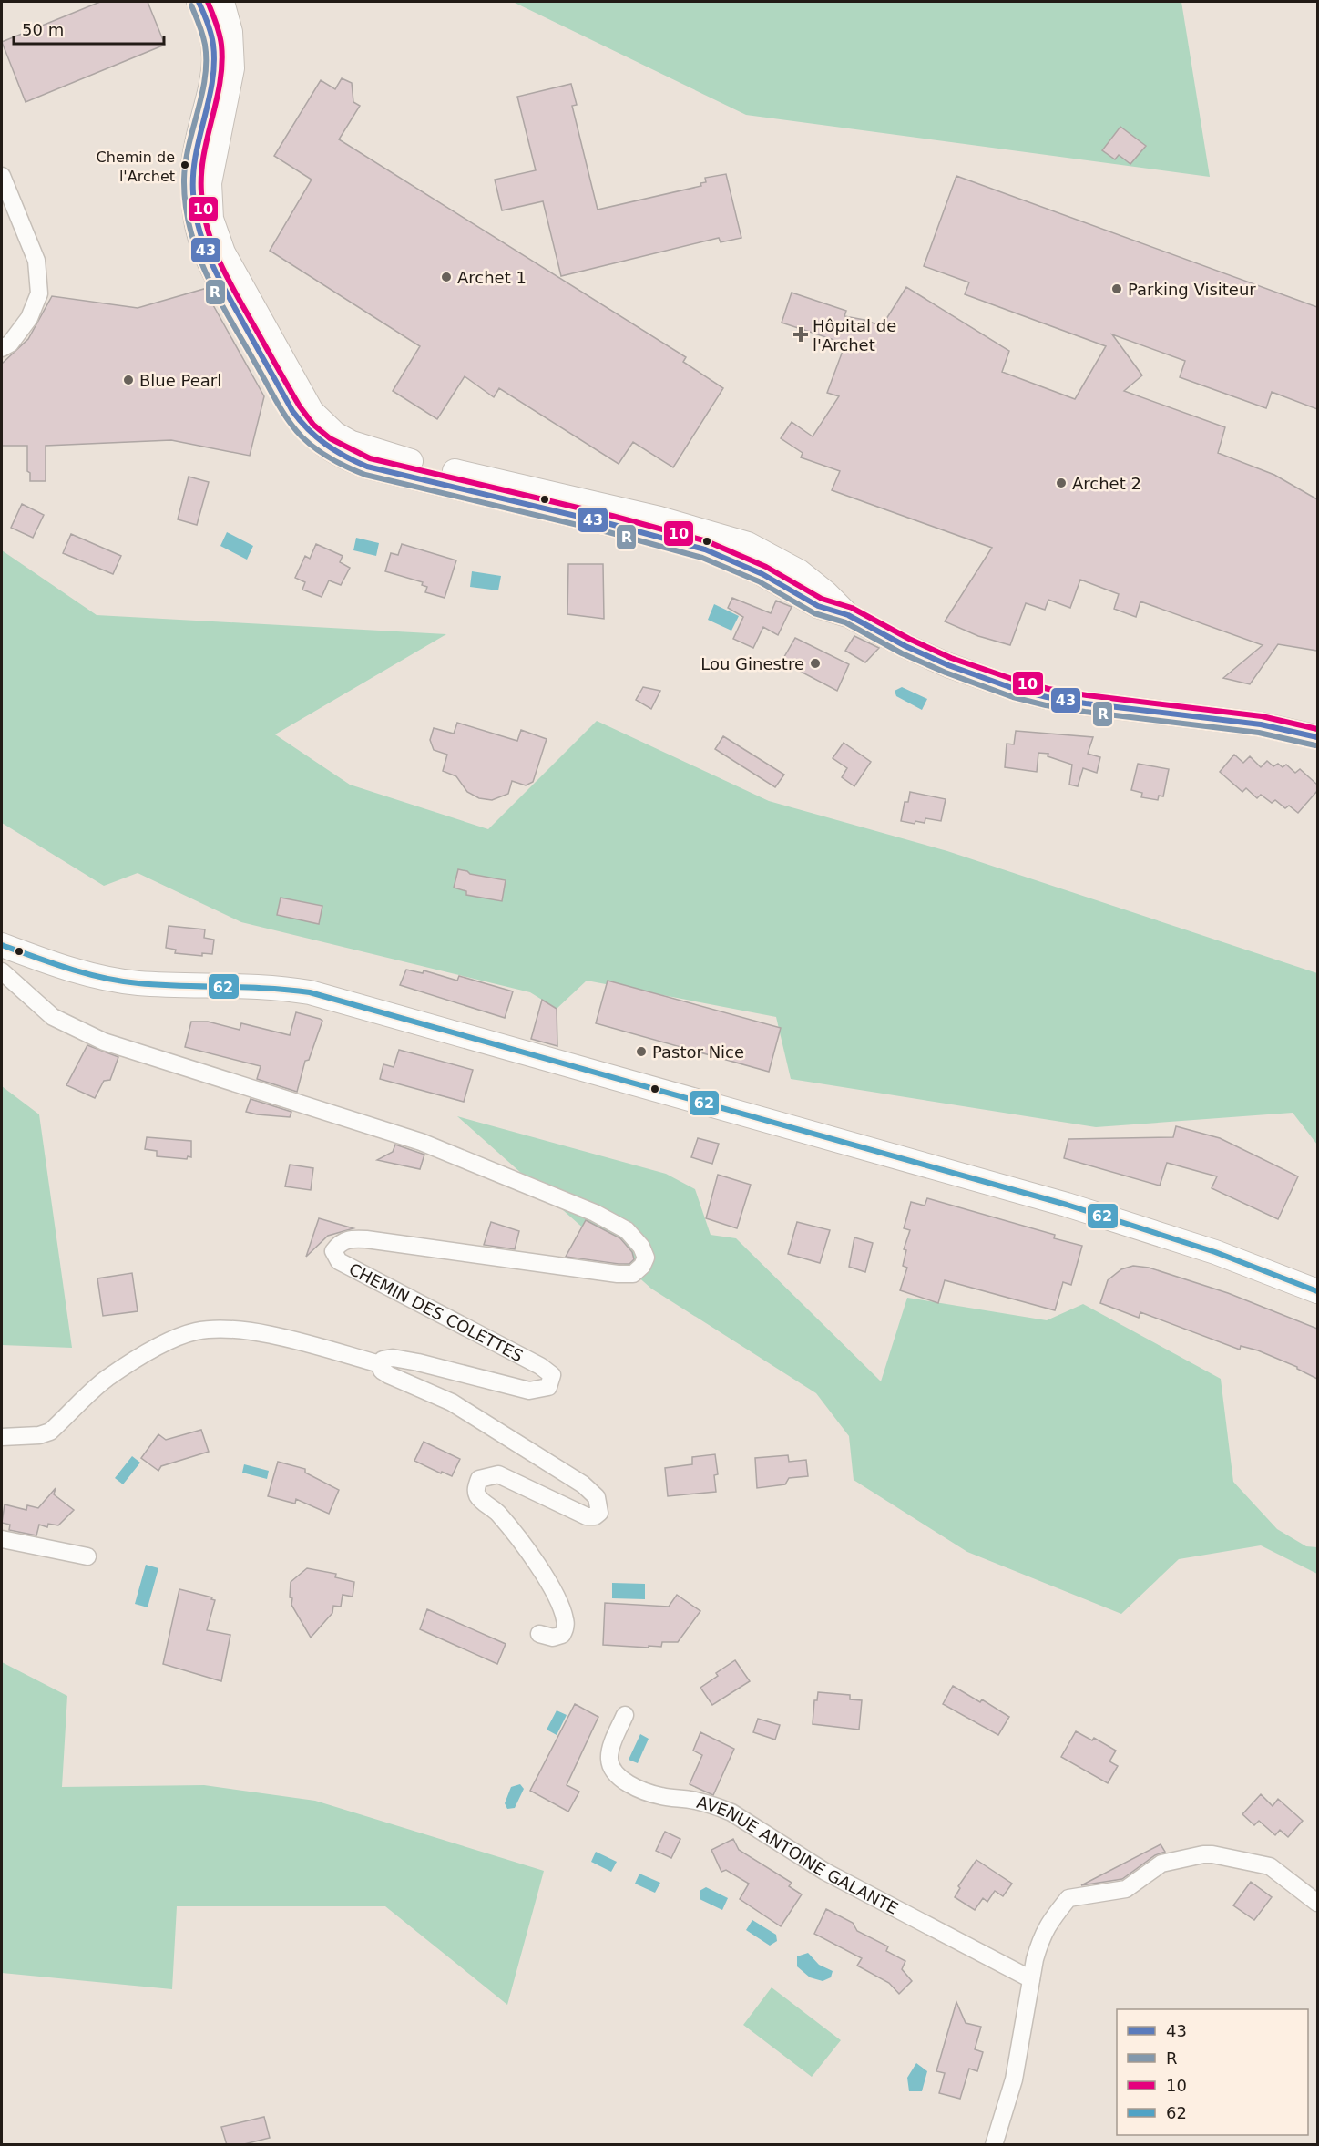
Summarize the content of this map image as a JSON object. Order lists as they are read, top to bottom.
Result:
{
  "streets": {
    "street": ["CHEMIN DES COLETTES", "AVENUE ANTOINE GALANTE"]
  },
  "places": {
    "other": [
      "Chemin de l'Archet",
      "Archet 1",
      "Parking Visiteur",
      "Blue Pearl",
      "Archet 2",
      "Lou Ginestre",
      "Pastor Nice"
    ],
    "health": ["Hôpital de l'Archet"]
  },
  "lines": [
    "transit line 43",
    "transit line 10",
    "transit line R",
    "transit line 62"
  ],
  "legend": [
    "43",
    "R",
    "10",
    "62"
  ],
  "scale_bar": "50 m"
}
